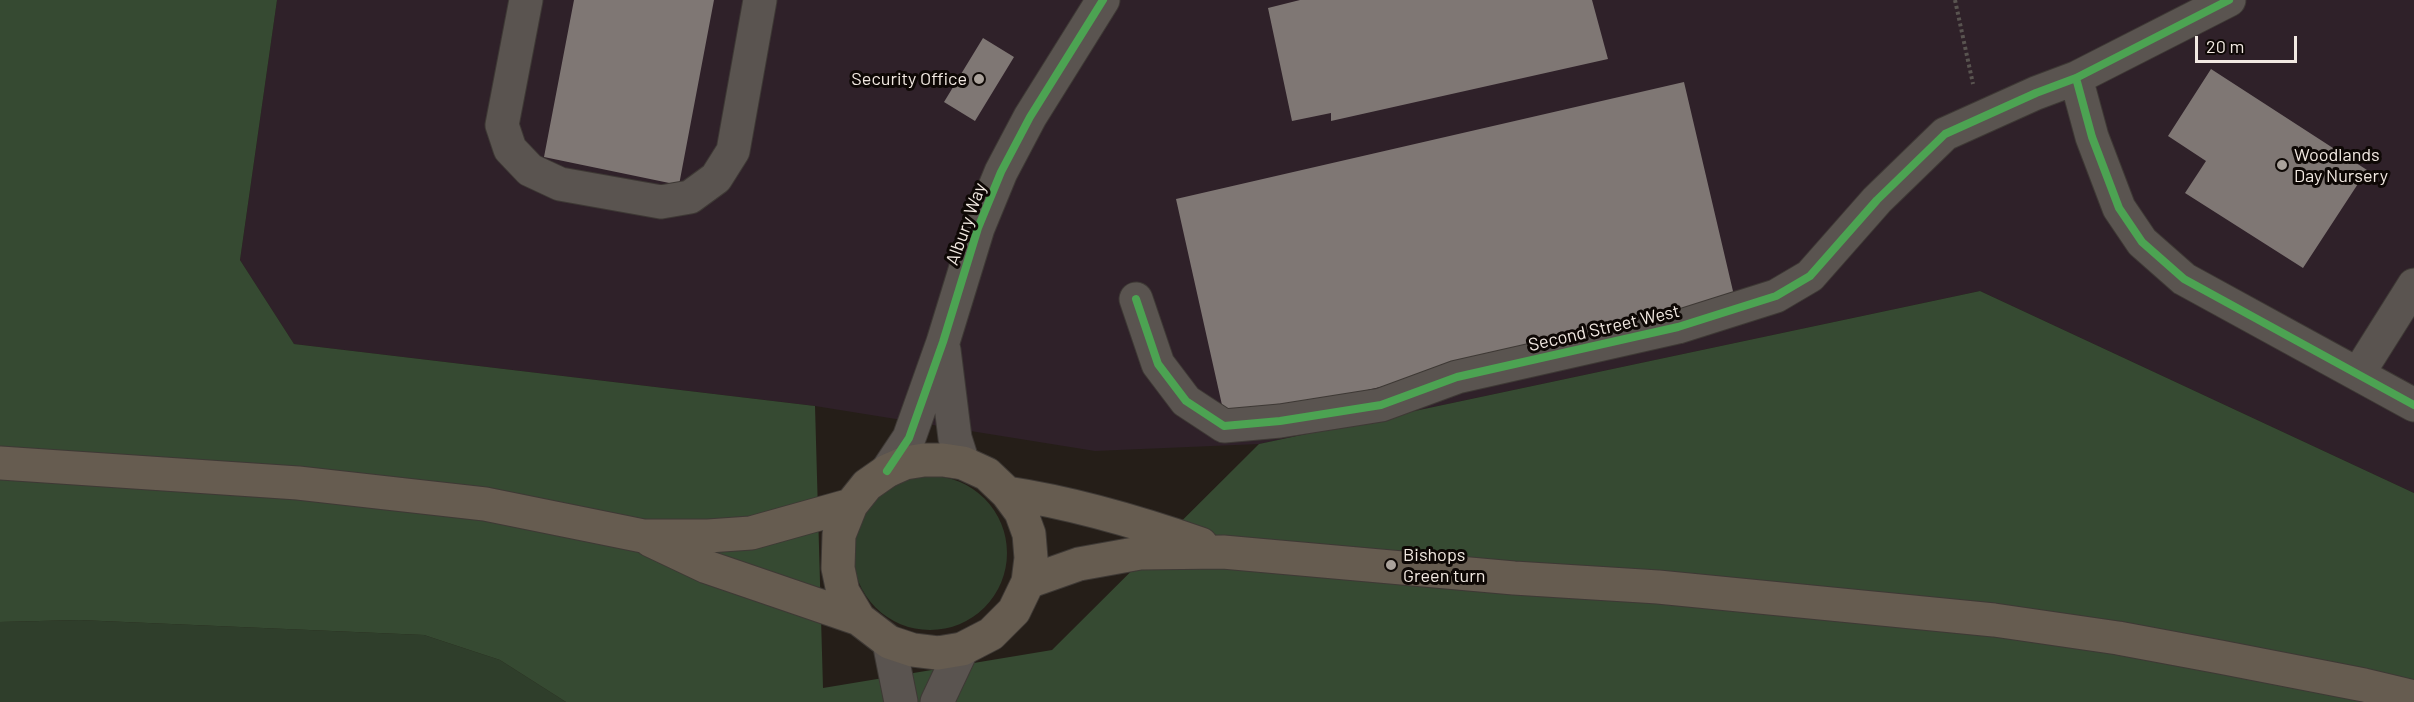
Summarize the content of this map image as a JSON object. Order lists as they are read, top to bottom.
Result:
{
  "streets": {
    "street": ["Albury Way", "Second Street West"]
  },
  "places": ["Security Office", "Woodlands Day Nursery", "Bishops Green turn"],
  "scale_bar": "20 m"
}
